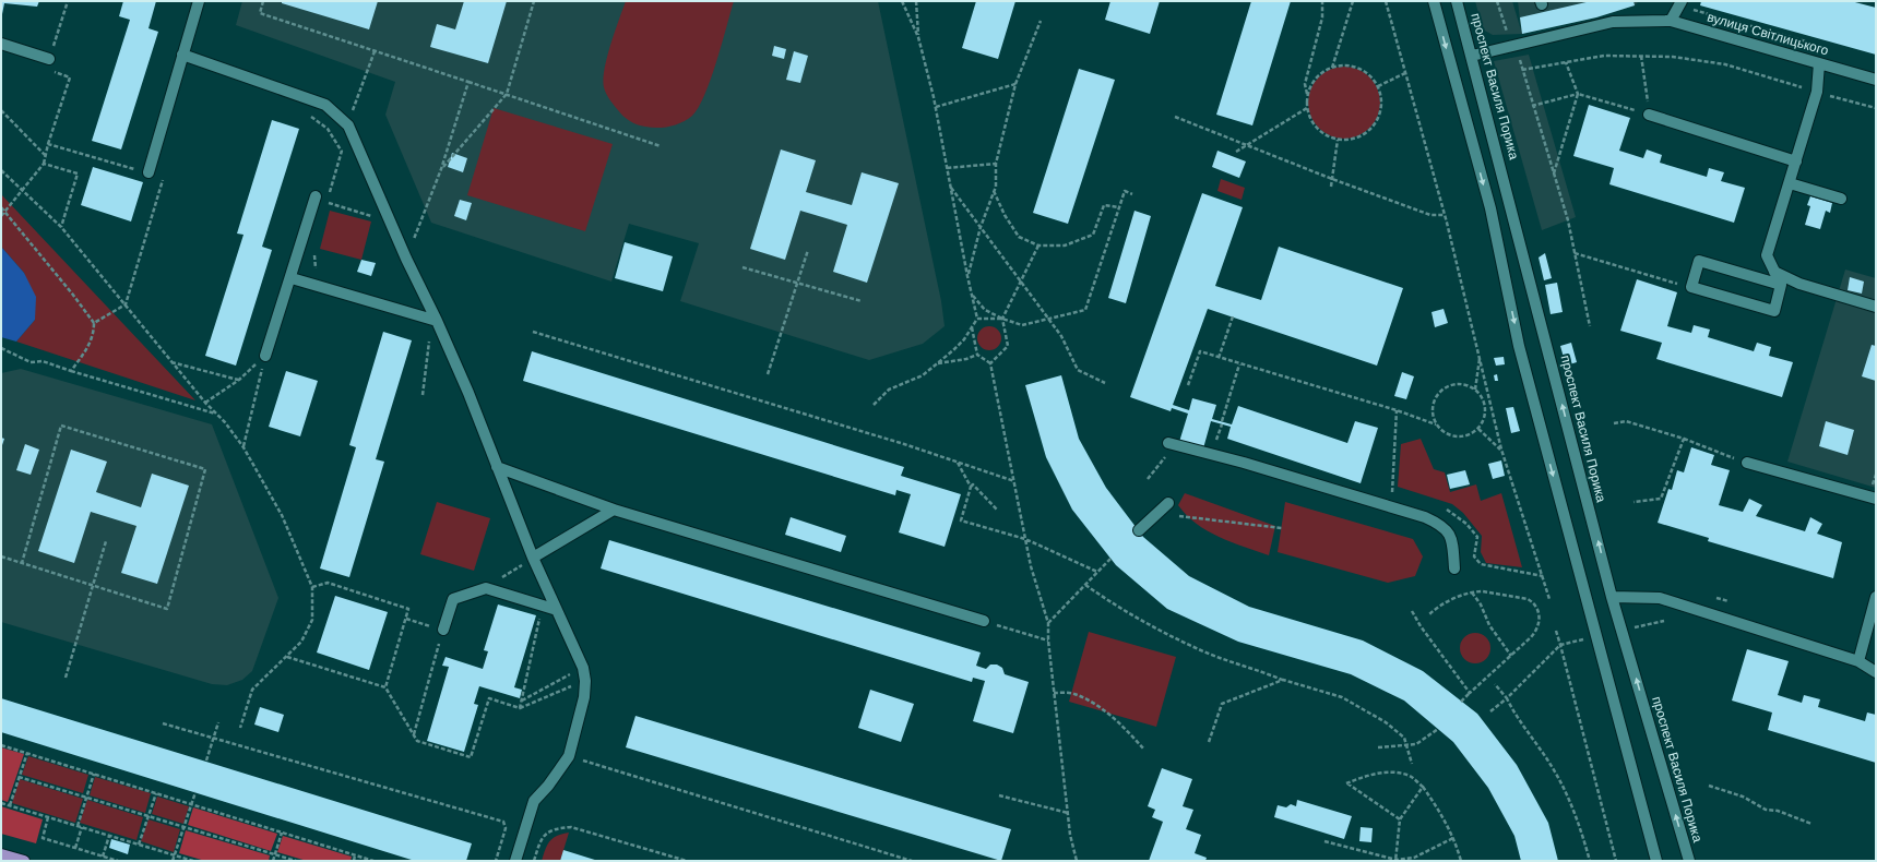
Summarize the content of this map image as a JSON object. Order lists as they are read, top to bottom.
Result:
{
  "streets": {
    "street": ["вулиця Світлицького", "проспект Василя Порика"]
  },
  "crossings": [
    ["вулиця Світлицького", "проспект Василя Порика"]
  ]
}
